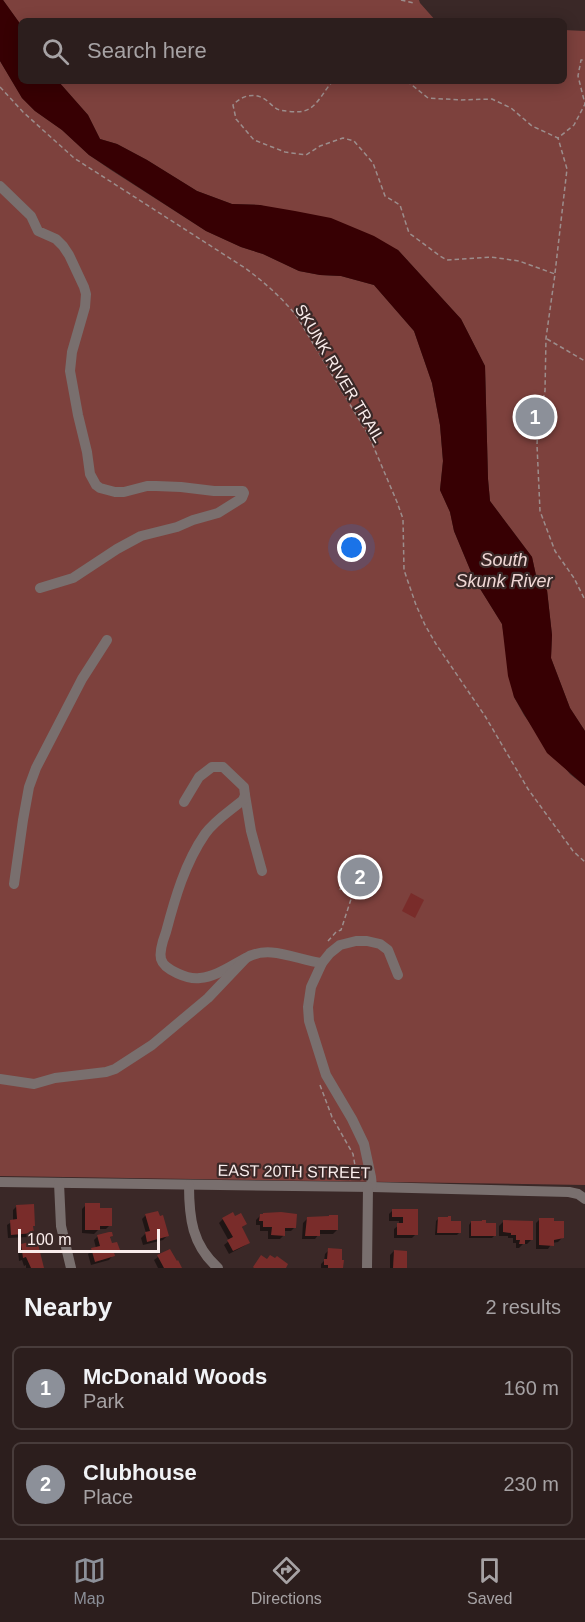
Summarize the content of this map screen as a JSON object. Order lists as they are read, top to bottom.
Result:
{
  "streets": {
    "street": ["EAST 20TH STREET"],
    "path": ["SKUNK RIVER TRAIL"]
  },
  "water": ["South Skunk River"],
  "scale_bar": "100 m",
  "page": {
    "search": "Search here",
    "pins": ["1", "2"],
    "scale": "100 m",
    "heading": ["Nearby", "2 results"],
    "list": [
      {
        "mark": "1",
        "name": "McDonald Woods",
        "note": "Park",
        "value": "160 m"
      },
      {
        "mark": "2",
        "name": "Clubhouse",
        "note": "Place",
        "value": "230 m"
      }
    ],
    "nav": ["Map", "Directions", "Saved"]
  }
}
